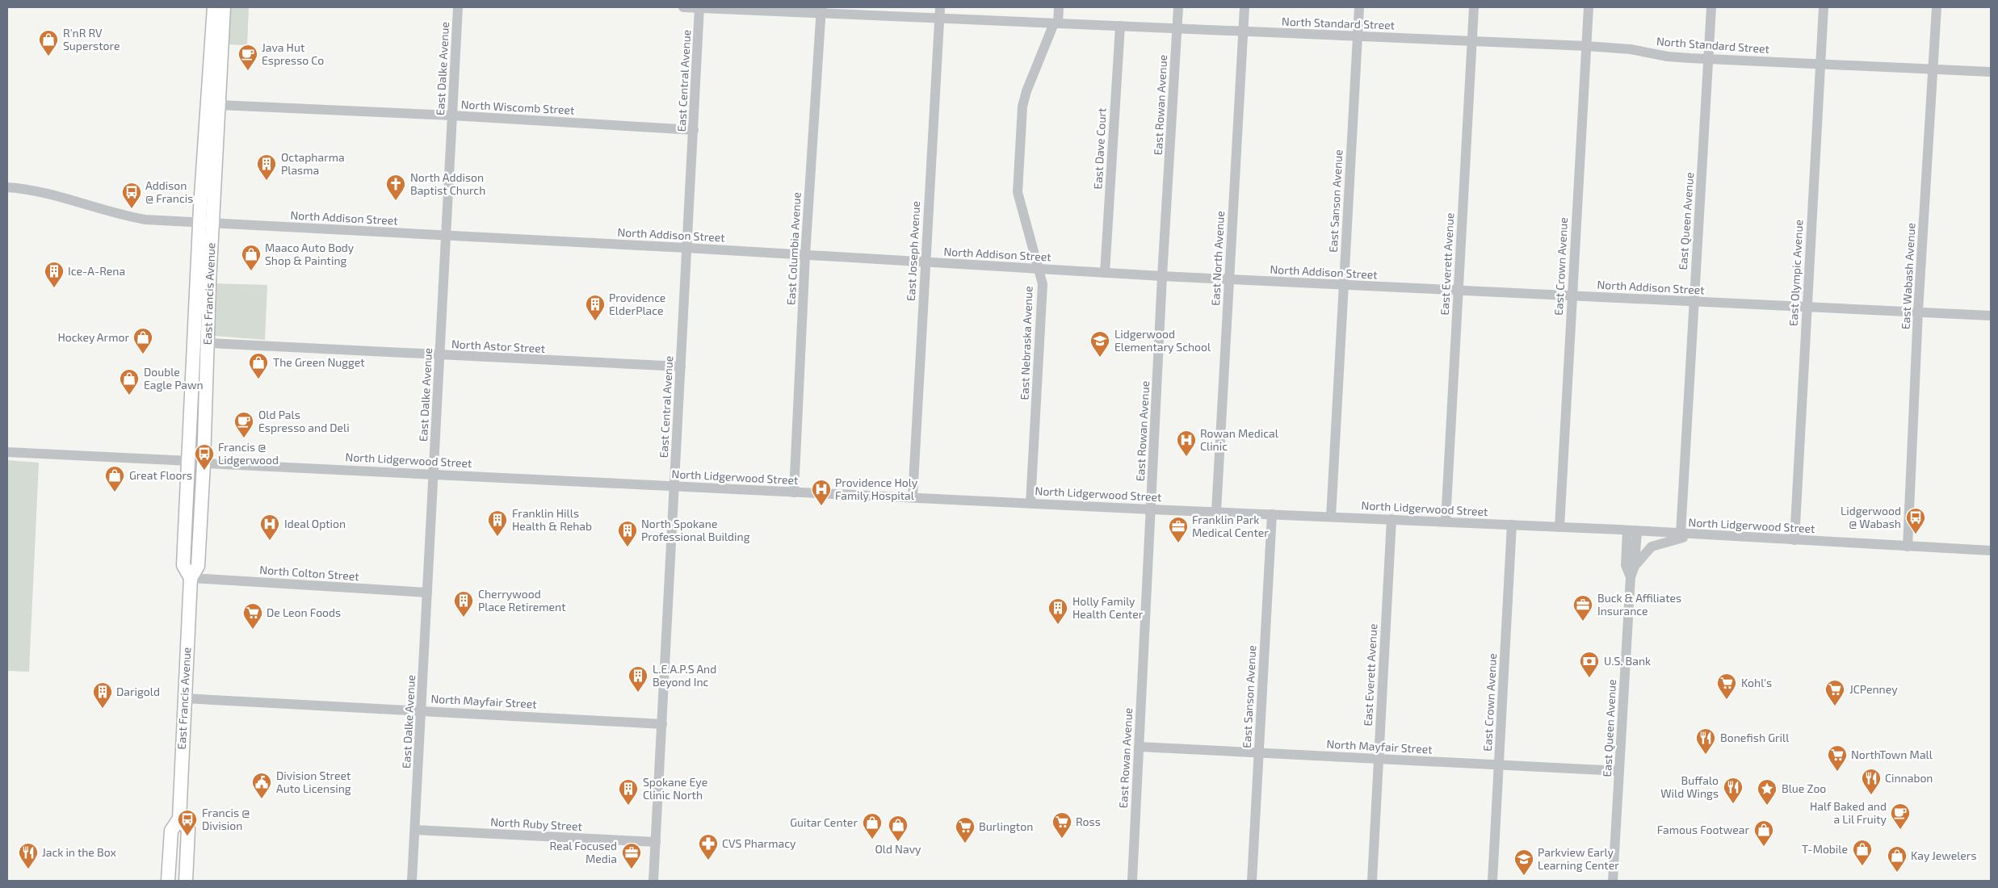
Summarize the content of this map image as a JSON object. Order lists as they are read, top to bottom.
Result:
{
  "streets": {
    "main road": ["East Francis Avenue"],
    "street": [
      "North Standard Street",
      "East Dalke Avenue",
      "East Central Avenue",
      "East Rowan Avenue",
      "North Wiscomb Street",
      "East Dave Court",
      "East Sanson Avenue",
      "North Addison Street",
      "East Queen Avenue",
      "East Columbia Avenue",
      "East Joseph Avenue",
      "East North Avenue",
      "East Everett Avenue",
      "East Crown Avenue",
      "East Olympic Avenue",
      "East Wabash Avenue",
      "East Nebraska Avenue",
      "North Astor Street",
      "North Lidgerwood Street",
      "North Colton Street",
      "North Mayfair Street",
      "North Ruby Street"
    ]
  },
  "crossings": [
    ["North Standard Street", "East Central Avenue"],
    ["North Standard Street", "East Rowan Avenue"],
    ["North Standard Street", "East Dave Court"],
    ["North Standard Street", "East Sanson Avenue"],
    ["North Standard Street", "East Queen Avenue"],
    ["North Standard Street", "East Columbia Avenue"],
    ["North Standard Street", "East Joseph Avenue"],
    ["North Standard Street", "East North Avenue"],
    ["North Standard Street", "East Everett Avenue"],
    ["North Standard Street", "East Crown Avenue"],
    ["North Standard Street", "East Olympic Avenue"],
    ["North Standard Street", "East Wabash Avenue"],
    ["North Standard Street", "East Nebraska Avenue"],
    ["East Dalke Avenue", "North Wiscomb Street"],
    ["East Dalke Avenue", "North Addison Street"],
    ["East Dalke Avenue", "North Astor Street"],
    ["East Dalke Avenue", "North Lidgerwood Street"],
    ["East Dalke Avenue", "North Colton Street"],
    ["East Dalke Avenue", "North Mayfair Street"],
    ["East Dalke Avenue", "North Ruby Street"],
    ["East Central Avenue", "North Wiscomb Street"],
    ["East Central Avenue", "North Addison Street"],
    ["East Central Avenue", "North Astor Street"],
    ["East Central Avenue", "North Lidgerwood Street"],
    ["East Central Avenue", "North Mayfair Street"],
    ["East Central Avenue", "North Ruby Street"],
    ["East Rowan Avenue", "North Addison Street"],
    ["East Rowan Avenue", "North Lidgerwood Street"],
    ["East Rowan Avenue", "North Mayfair Street"],
    ["North Wiscomb Street", "East Francis Avenue"],
    ["East Dave Court", "North Addison Street"],
    ["East Sanson Avenue", "North Addison Street"],
    ["East Sanson Avenue", "North Lidgerwood Street"],
    ["East Sanson Avenue", "North Mayfair Street"],
    ["North Addison Street", "East Queen Avenue"],
    ["North Addison Street", "East Columbia Avenue"],
    ["North Addison Street", "East Joseph Avenue"],
    ["North Addison Street", "East North Avenue"],
    ["North Addison Street", "East Everett Avenue"],
    ["North Addison Street", "East Crown Avenue"],
    ["North Addison Street", "East Olympic Avenue"],
    ["North Addison Street", "East Wabash Avenue"],
    ["North Addison Street", "East Francis Avenue"],
    ["North Addison Street", "East Nebraska Avenue"],
    ["East Queen Avenue", "North Lidgerwood Street"],
    ["East Queen Avenue", "North Mayfair Street"],
    ["East Columbia Avenue", "North Lidgerwood Street"],
    ["East Joseph Avenue", "North Lidgerwood Street"],
    ["East North Avenue", "North Lidgerwood Street"],
    ["East Everett Avenue", "North Lidgerwood Street"],
    ["East Everett Avenue", "North Mayfair Street"],
    ["East Crown Avenue", "North Lidgerwood Street"],
    ["East Crown Avenue", "North Mayfair Street"],
    ["East Olympic Avenue", "North Lidgerwood Street"],
    ["East Wabash Avenue", "North Lidgerwood Street"],
    ["East Francis Avenue", "North Astor Street"],
    ["East Francis Avenue", "North Lidgerwood Street"],
    ["East Francis Avenue", "North Colton Street"],
    ["East Francis Avenue", "North Mayfair Street"],
    ["East Nebraska Avenue", "North Lidgerwood Street"]
  ],
  "places": {
    "shop": [
      "R'nR RV Superstore",
      "Maaco Auto Body Shop & Painting",
      "Hockey Armor",
      "The Green Nugget",
      "Double Eagle Pawn",
      "Great Floors",
      "Guitar Center",
      "Old Navy",
      "Famous Footwear",
      "T-Mobile",
      "Kay Jewelers"
    ],
    "cafe": ["Java Hut Espresso Co", "Old Pals Espresso and Deli", "Half Baked and a Lil Fruity"],
    "building": [
      "Octapharma Plasma",
      "Ice-A-Rena",
      "Providence ElderPlace",
      "Franklin Hills Health & Rehab",
      "North Spokane Professional Building",
      "Cherrywood Place Retirement",
      "Holly Family Health Center",
      "L.E.A.P.S And Beyond Inc",
      "Darigold",
      "Spokane Eye Clinic North"
    ],
    "church": ["North Addison Baptist Church"],
    "bus stop": [
      "Addison @ Francis",
      "Francis @ Lidgerwood",
      "Lidgerwood @ Wabash",
      "Francis @ Division"
    ],
    "school or university": ["Lidgerwood Elementary School", "Parkview Early Learning Center"],
    "hospital": ["Rowan Medical Clinic", "Providence Holy Family Hospital", "Ideal Option"],
    "office": ["Franklin Park Medical Center", "Buck & Affiliates Insurance", "Real Focused Media"],
    "supermarket": [
      "De Leon Foods",
      "Kohl's",
      "JCPenney",
      "NorthTown Mall",
      "Ross",
      "Burlington"
    ],
    "bank": ["U.S. Bank"],
    "restaurant": [
      "Bonefish Grill",
      "Cinnabon",
      "Buffalo Wild Wings",
      "Jack in the Box"
    ],
    "public building": ["Division Street Auto Licensing"],
    "place": ["Blue Zoo"],
    "pharmacy": ["CVS Pharmacy"]
  }
}
